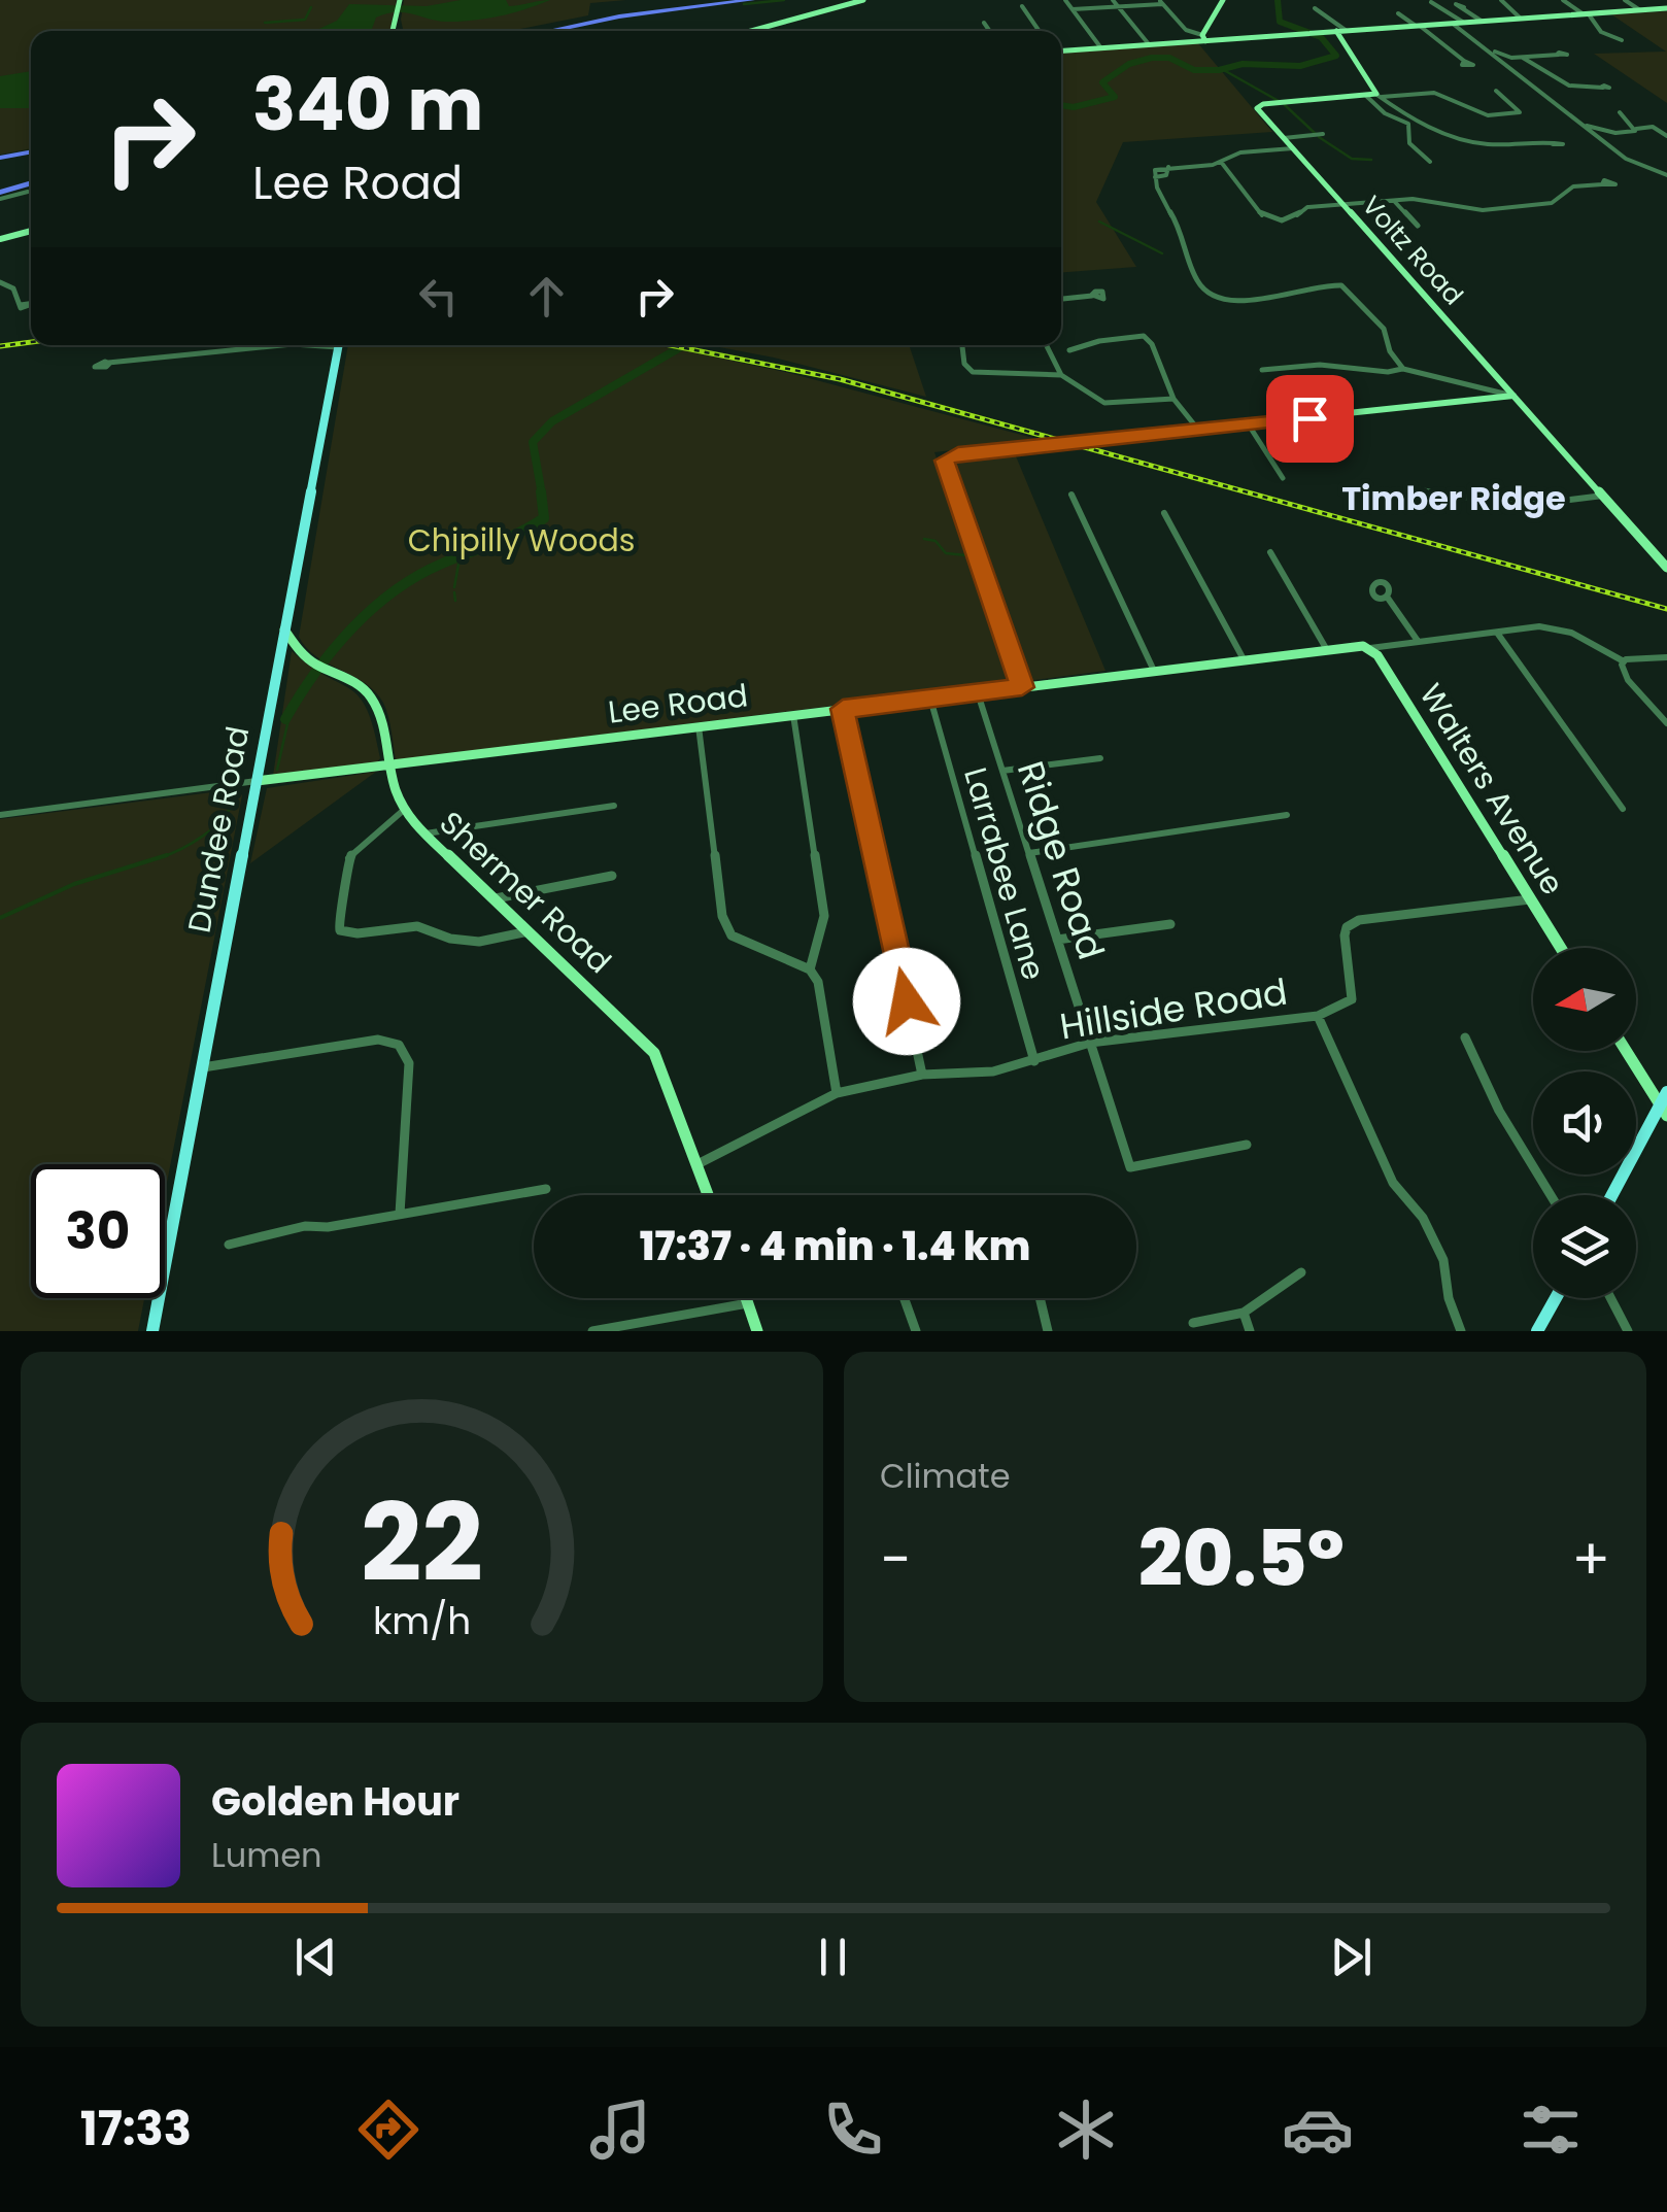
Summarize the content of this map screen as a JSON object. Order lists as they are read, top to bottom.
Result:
{
  "streets": {
    "main road": ["Dundee Road"],
    "street": [
      "Voltz Road",
      "Lee Road",
      "Walters Avenue",
      "Ridge Road",
      "Larrabee Lane",
      "Shermer Road",
      "Hillside Road"
    ]
  },
  "crossings": [
    ["Lee Road", "Walters Avenue"],
    ["Lee Road", "Dundee Road"],
    ["Lee Road", "Ridge Road"],
    ["Lee Road", "Larrabee Lane"],
    ["Lee Road", "Shermer Road"],
    ["Walters Avenue", "Hillside Road"],
    ["Dundee Road", "Shermer Road"],
    ["Ridge Road", "Hillside Road"],
    ["Larrabee Lane", "Hillside Road"],
    ["Shermer Road", "Hillside Road"]
  ],
  "districts": ["Timber Ridge"],
  "parks": ["Chipilly Woods"],
  "north": "left",
  "page": {
    "turn": ["340 m", "Lee Road"],
    "limit": "30",
    "trip": "17:37 · 4 min · 1.4 km",
    "tile": "Climate",
    "heat": ["−", "20.5°", "+"],
    "song": ["Golden Hour", "Lumen"],
    "tabs": "17:33",
    "gauge": ["22", "km/h"]
  }
}
